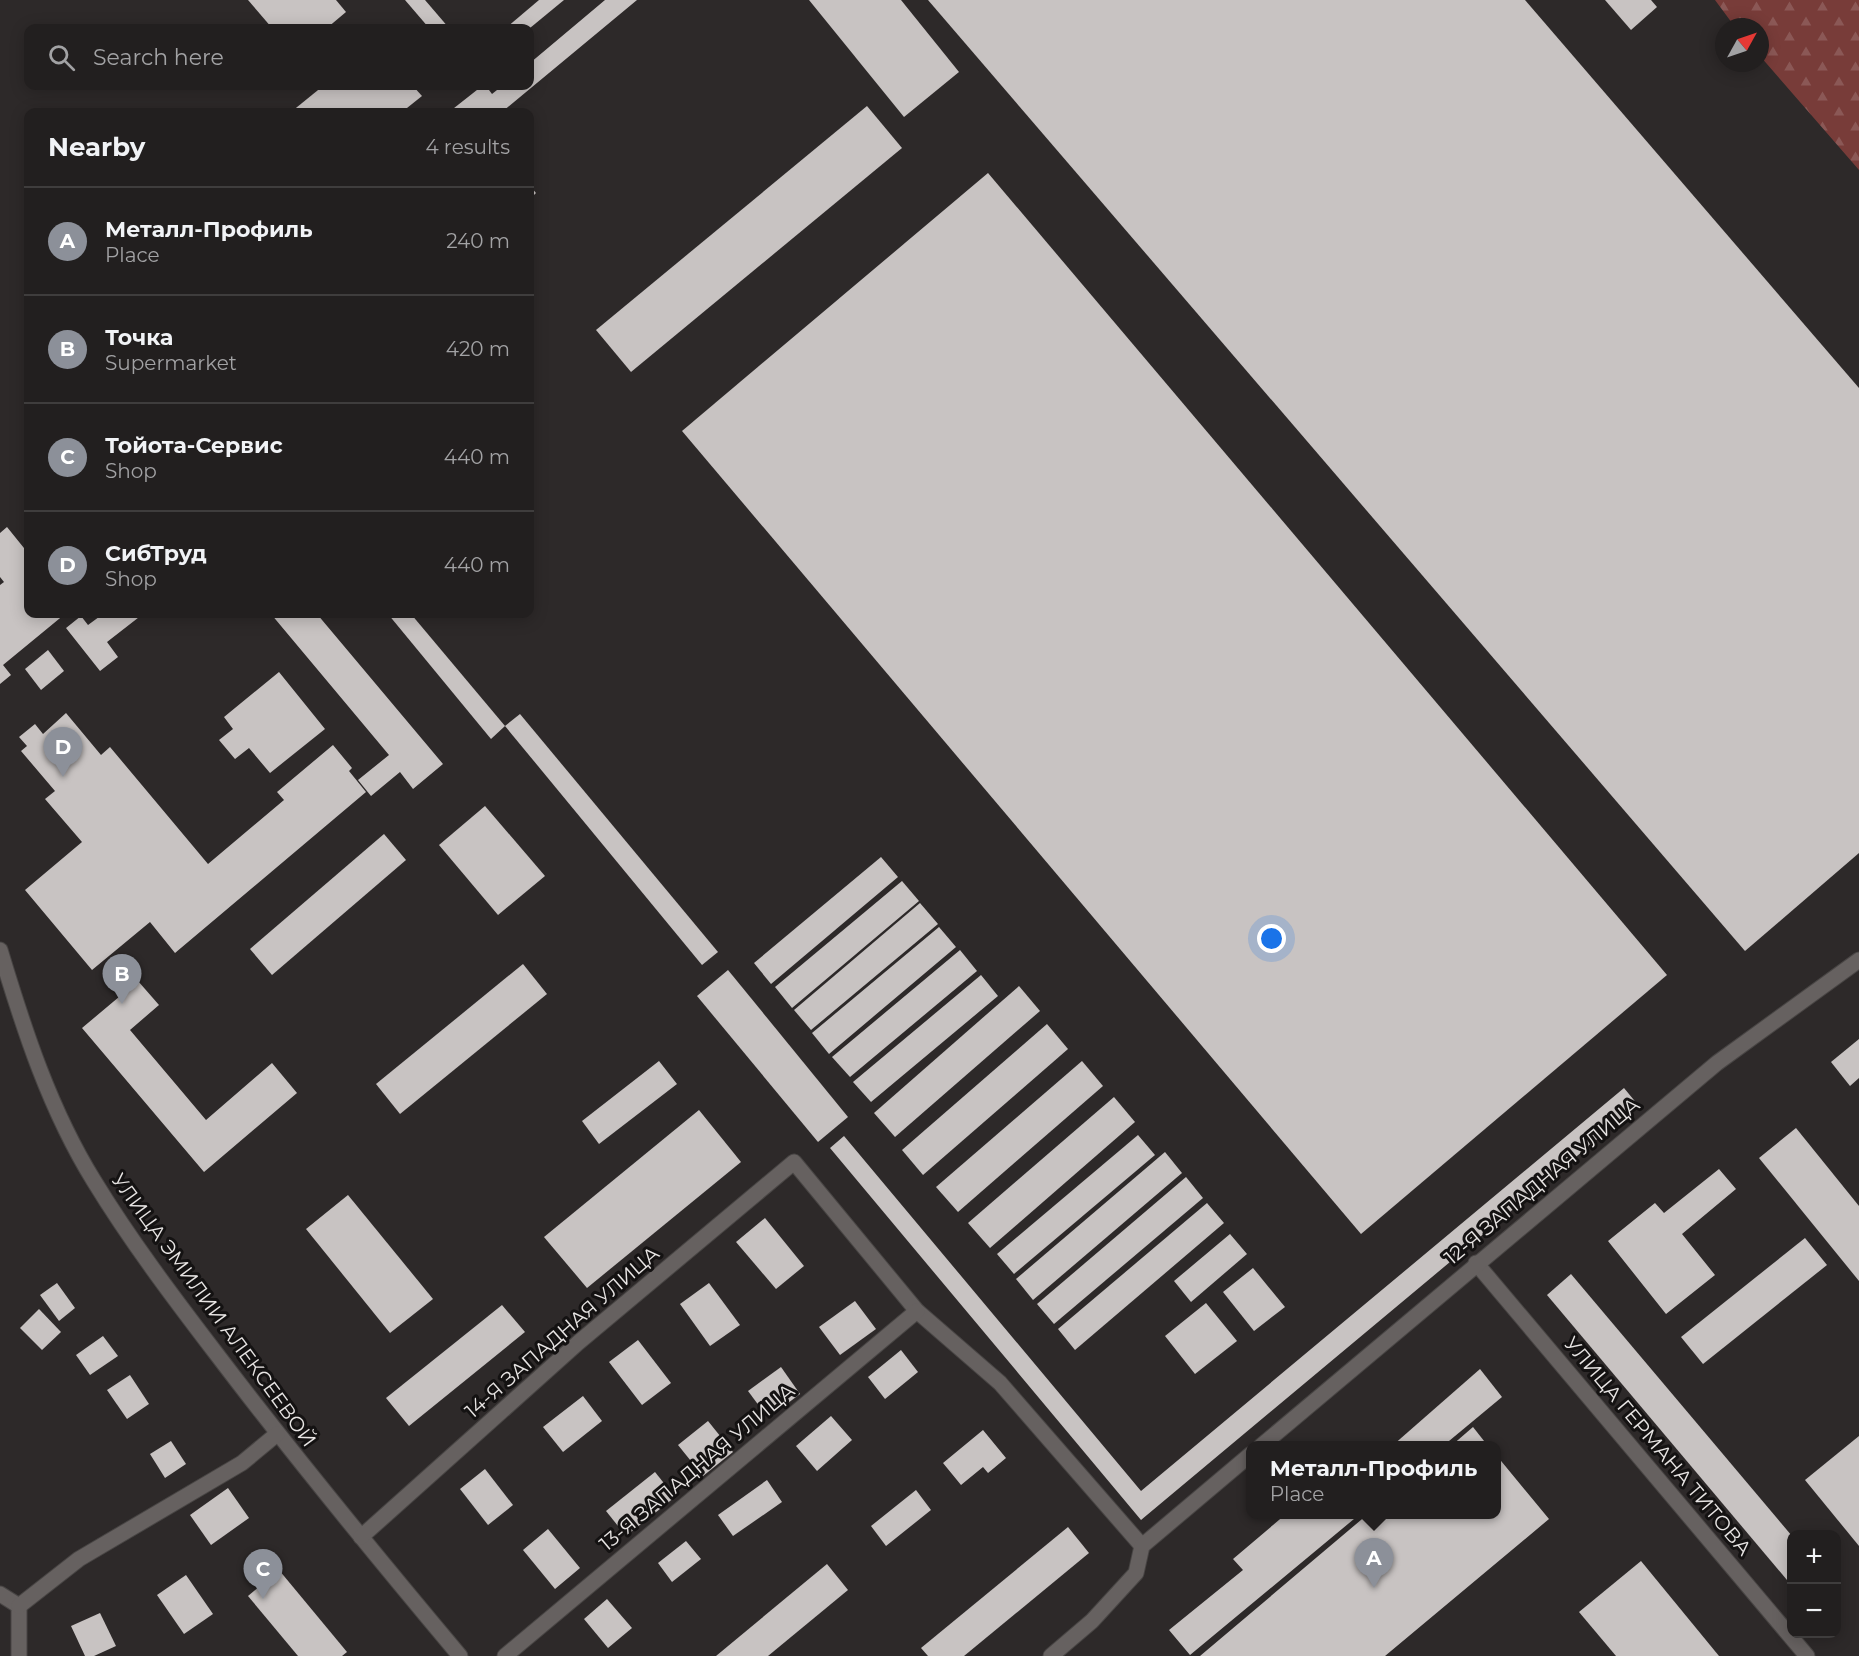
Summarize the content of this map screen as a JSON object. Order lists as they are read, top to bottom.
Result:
{
  "streets": {
    "street": [
      "12-Я ЗАПАДНАЯ УЛИЦА",
      "УЛИЦА ЭМИЛИИ АЛЕКСЕЕВОЙ",
      "14-Я ЗАПАДНАЯ УЛИЦА",
      "УЛИЦА ГЕРМАНА ТИТОВА",
      "13-Я ЗАПАДНАЯ УЛИЦА"
    ]
  },
  "crossings": [
    ["12-Я ЗАПАДНАЯ УЛИЦА", "УЛИЦА ГЕРМАНА ТИТОВА"],
    ["УЛИЦА ЭМИЛИИ АЛЕКСЕЕВОЙ", "14-Я ЗАПАДНАЯ УЛИЦА"],
    ["14-Я ЗАПАДНАЯ УЛИЦА", "13-Я ЗАПАДНАЯ УЛИЦА"]
  ],
  "north": "top right",
  "page": {
    "search": "Search here",
    "heading": ["Nearby", "4 results"],
    "list": [
      {
        "mark": "A",
        "name": "Металл-Профиль",
        "note": "Place",
        "value": "240 m"
      },
      {
        "mark": "B",
        "name": "Точка",
        "note": "Supermarket",
        "value": "420 m"
      },
      {
        "mark": "C",
        "name": "Тойота-Сервис",
        "note": "Shop",
        "value": "440 m"
      },
      {
        "mark": "D",
        "name": "СибТруд",
        "note": "Shop",
        "value": "440 m"
      }
    ],
    "pins": [
      "D",
      "B",
      "A",
      "C"
    ],
    "popup": ["Металл-Профиль", "Place"],
    "map_buttons": ["+", "−"]
  }
}
